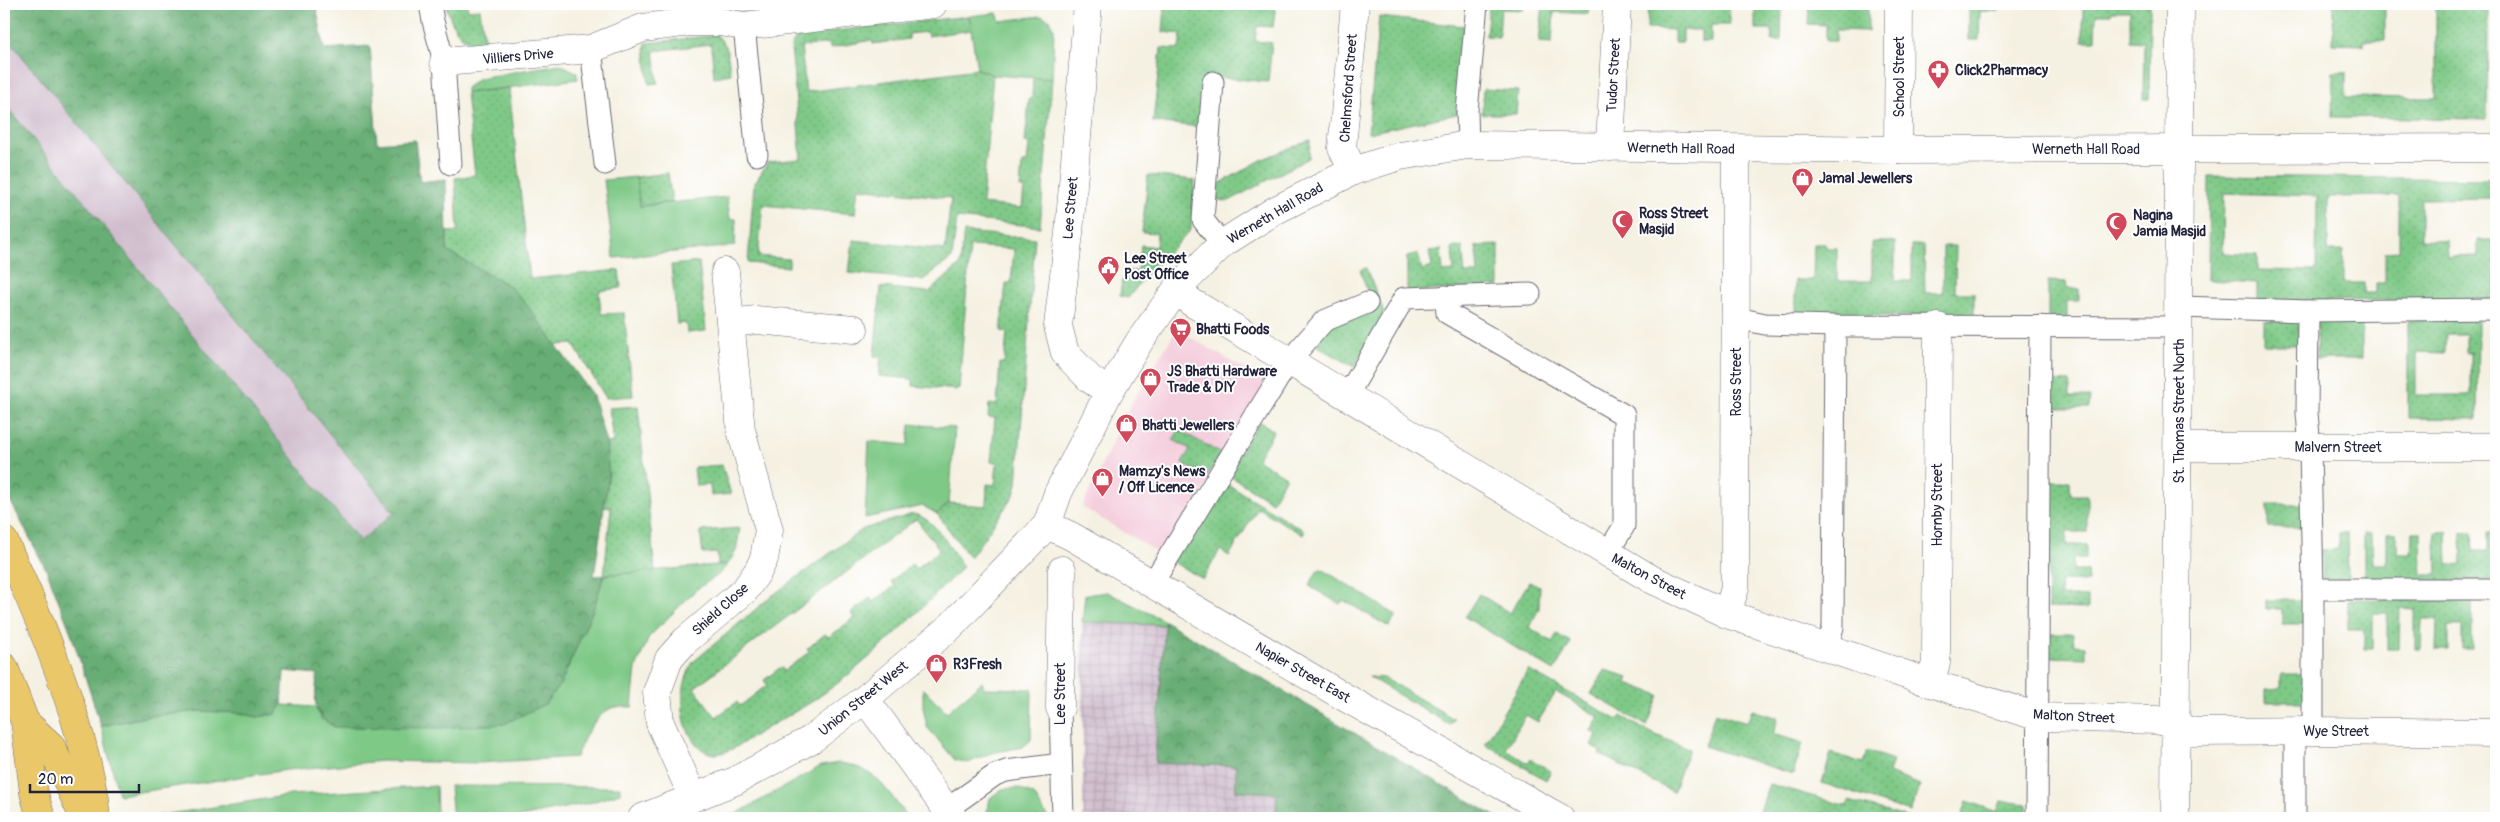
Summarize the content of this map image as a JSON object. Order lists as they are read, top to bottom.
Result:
{
  "streets": {
    "street": [
      "Villiers Drive",
      "Tudor Street",
      "School Street",
      "Chelmsford Street",
      "Werneth Hall Road",
      "Lee Street",
      "Ross Street",
      "St. Thomas Street North",
      "Malvern Street",
      "Hornby Street",
      "Malton Street",
      "Shield Close",
      "Napier Street East",
      "Union Street West",
      "Wye Street"
    ]
  },
  "crossings": [
    ["Tudor Street", "Werneth Hall Road"],
    ["School Street", "Werneth Hall Road"],
    ["Chelmsford Street", "Werneth Hall Road"],
    ["Werneth Hall Road", "Lee Street"],
    ["Werneth Hall Road", "Ross Street"],
    ["Werneth Hall Road", "St. Thomas Street North"],
    ["Werneth Hall Road", "Malton Street"],
    ["Werneth Hall Road", "Napier Street East"],
    ["Werneth Hall Road", "Union Street West"],
    ["Ross Street", "Malton Street"],
    ["St. Thomas Street North", "Malvern Street"],
    ["St. Thomas Street North", "Malton Street"],
    ["St. Thomas Street North", "Wye Street"],
    ["Hornby Street", "Malton Street"],
    ["Malton Street", "Wye Street"],
    ["Shield Close", "Union Street West"],
    ["Napier Street East", "Union Street West"]
  ],
  "places": {
    "pharmacy": ["Click2Pharmacy"],
    "shop": [
      "Jamal Jewellers",
      "JS Bhatti Hardware Trade & DIY",
      "Bhatti Jewellers",
      "Mamzy's News / Off Licence",
      "R3Fresh"
    ],
    "mosque": ["Ross Street Masjid", "Nagina Jamia Masjid"],
    "public building": ["Lee Street Post Office"],
    "supermarket": ["Bhatti Foods"]
  },
  "scale_bar": "20 m"
}
